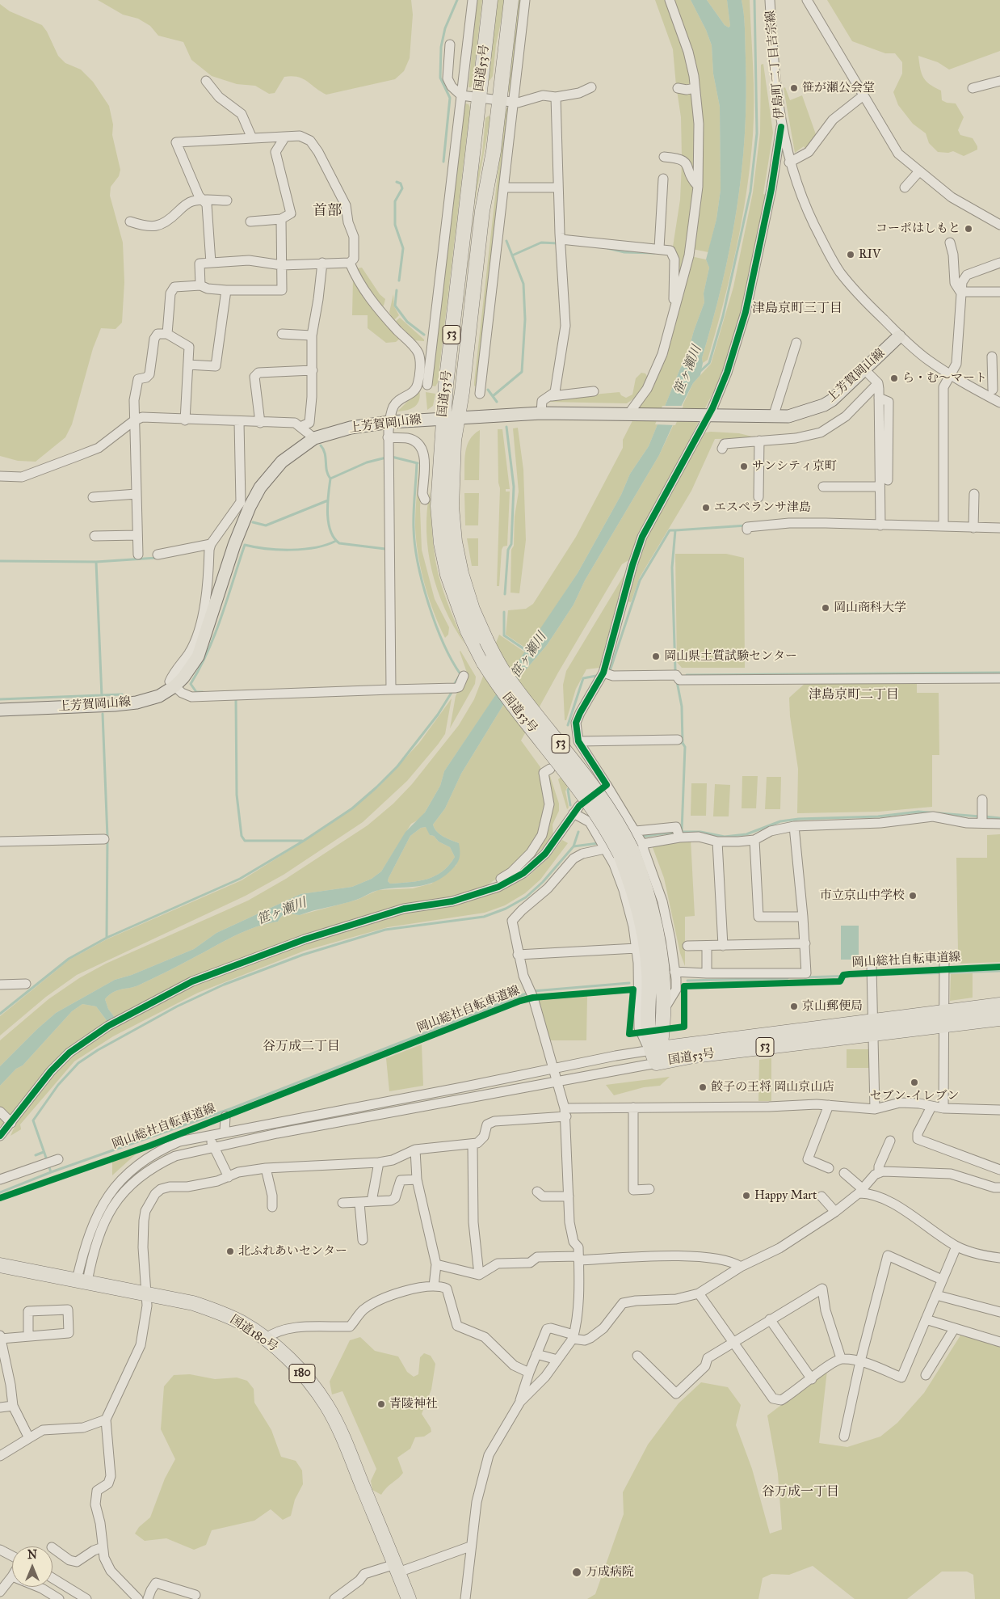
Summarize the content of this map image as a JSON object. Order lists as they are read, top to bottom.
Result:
{
  "streets": {
    "highway": [
      "国道53号",
      "53",
      "国道180号",
      "180"
    ],
    "main road": ["上芳賀岡山線"],
    "street": ["伊島町二丁目吉宗線"],
    "cycle path": ["岡山総社自転車道線"]
  },
  "crossings": [
    ["伊島町二丁目吉宗線", "上芳賀岡山線"],
    ["国道53号", "53"],
    ["国道53号", "上芳賀岡山線"]
  ],
  "districts": [
    "首部",
    "津島京町三丁目",
    "津島京町二丁目",
    "谷万成二丁目",
    "谷万成一丁目"
  ],
  "water": ["笹ヶ瀬川"],
  "places": [
    "笹が瀬公会堂",
    "コーポはしもと",
    "RIV",
    "ら・む〜マート",
    "サンシティ京町",
    "エスペランサ津島",
    "岡山商科大学",
    "岡山県土質試験センター",
    "市立京山中学校",
    "京山郵便局",
    "セブン-イレブン",
    "餃子の王将 岡山京山店",
    "Happy Mart",
    "北ふれあいセンター",
    "青陵神社",
    "万成病院"
  ],
  "north": "top"
}
